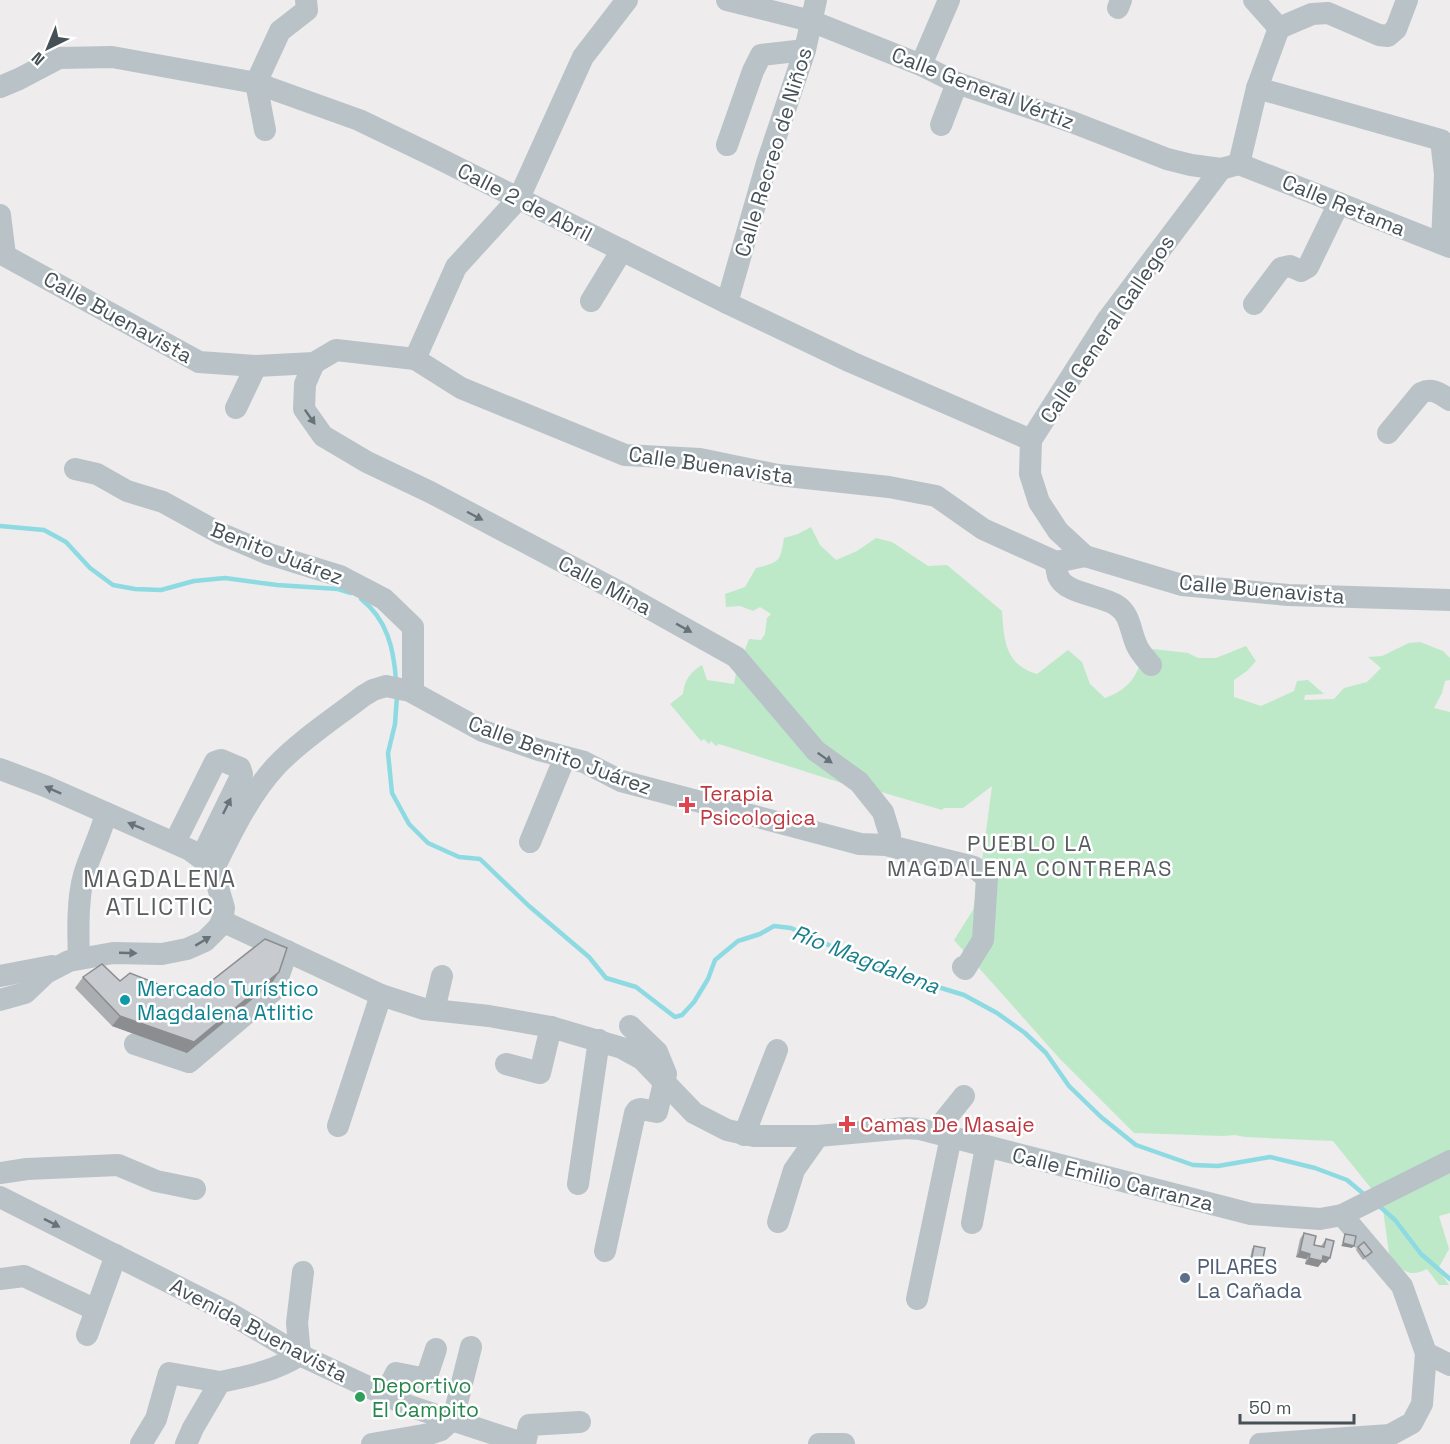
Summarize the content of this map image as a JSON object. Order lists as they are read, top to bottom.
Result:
{
  "streets": {
    "street": [
      "Calle General Vértiz",
      "Calle Recreo de Niños",
      "Calle 2 de Abril",
      "Calle Retama",
      "Calle Buenavista",
      "Calle General Gallegos",
      "Benito Juárez",
      "Calle Mina",
      "Calle Benito Juárez",
      "Calle Emilio Carranza",
      "Avenida Buenavista"
    ]
  },
  "crossings": [
    ["Calle General Vértiz", "Calle Recreo de Niños"],
    ["Calle General Vértiz", "Calle Retama"],
    ["Calle General Vértiz", "Calle General Gallegos"],
    ["Calle Recreo de Niños", "Calle 2 de Abril"],
    ["Calle 2 de Abril", "Calle General Gallegos"],
    ["Calle Retama", "Calle General Gallegos"],
    ["Calle Buenavista", "Calle General Gallegos"],
    ["Calle Buenavista", "Calle Mina"],
    ["Benito Juárez", "Calle Benito Juárez"],
    ["Calle Mina", "Calle Benito Juárez"]
  ],
  "one_way": ["Calle Mina"],
  "districts": ["PUEBLO LA MAGDALENA CONTRERAS", "MAGDALENA ATLICTIC"],
  "water": ["Río Magdalena"],
  "places": {
    "health": ["Terapia Psicologica", "Camas De Masaje"],
    "other": ["Mercado Turístico Magdalena Atlitic", "PILARES La Cañada", "Deportivo El Campito"]
  },
  "scale_bar": "50 m",
  "north": "bottom left"
}
